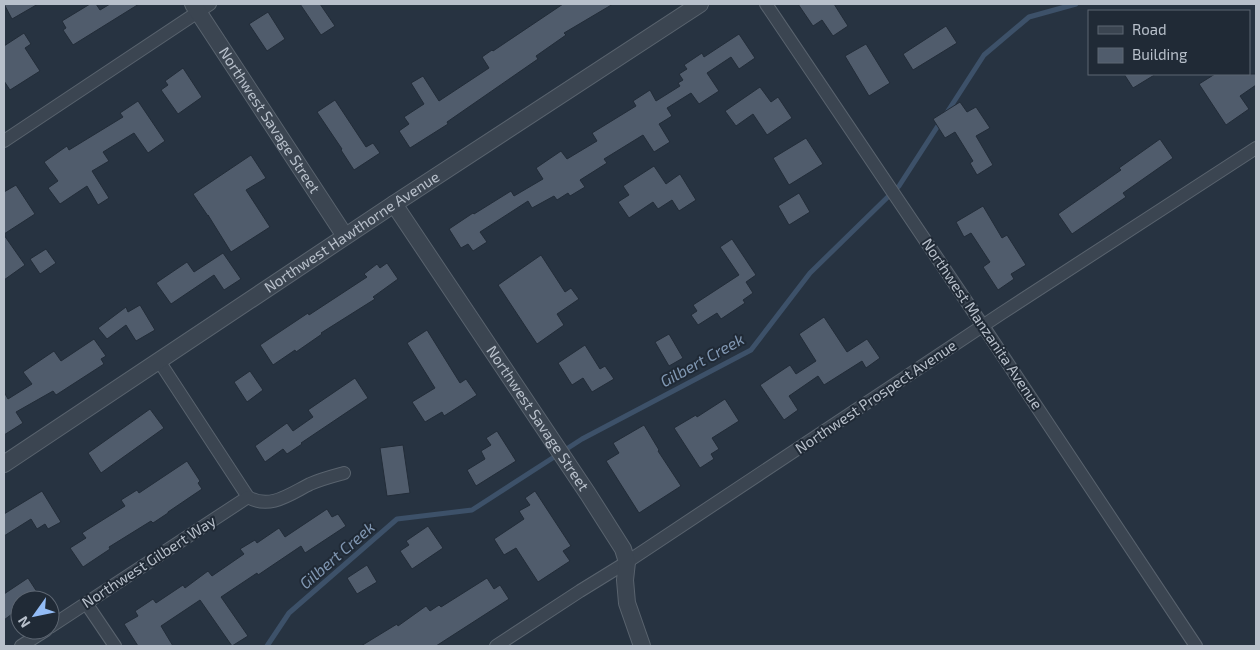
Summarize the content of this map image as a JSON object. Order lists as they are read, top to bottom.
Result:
{
  "streets": {
    "street": [
      "Northwest Savage Street",
      "Northwest Hawthorne Avenue",
      "Northwest Manzanita Avenue",
      "Northwest Prospect Avenue",
      "Northwest Gilbert Way"
    ]
  },
  "crossings": [
    ["Northwest Savage Street", "Northwest Hawthorne Avenue"],
    ["Northwest Savage Street", "Northwest Prospect Avenue"],
    ["Northwest Manzanita Avenue", "Northwest Prospect Avenue"]
  ],
  "water": ["Gilbert Creek"],
  "legend": ["Road", "Building"],
  "north": "bottom left"
}
